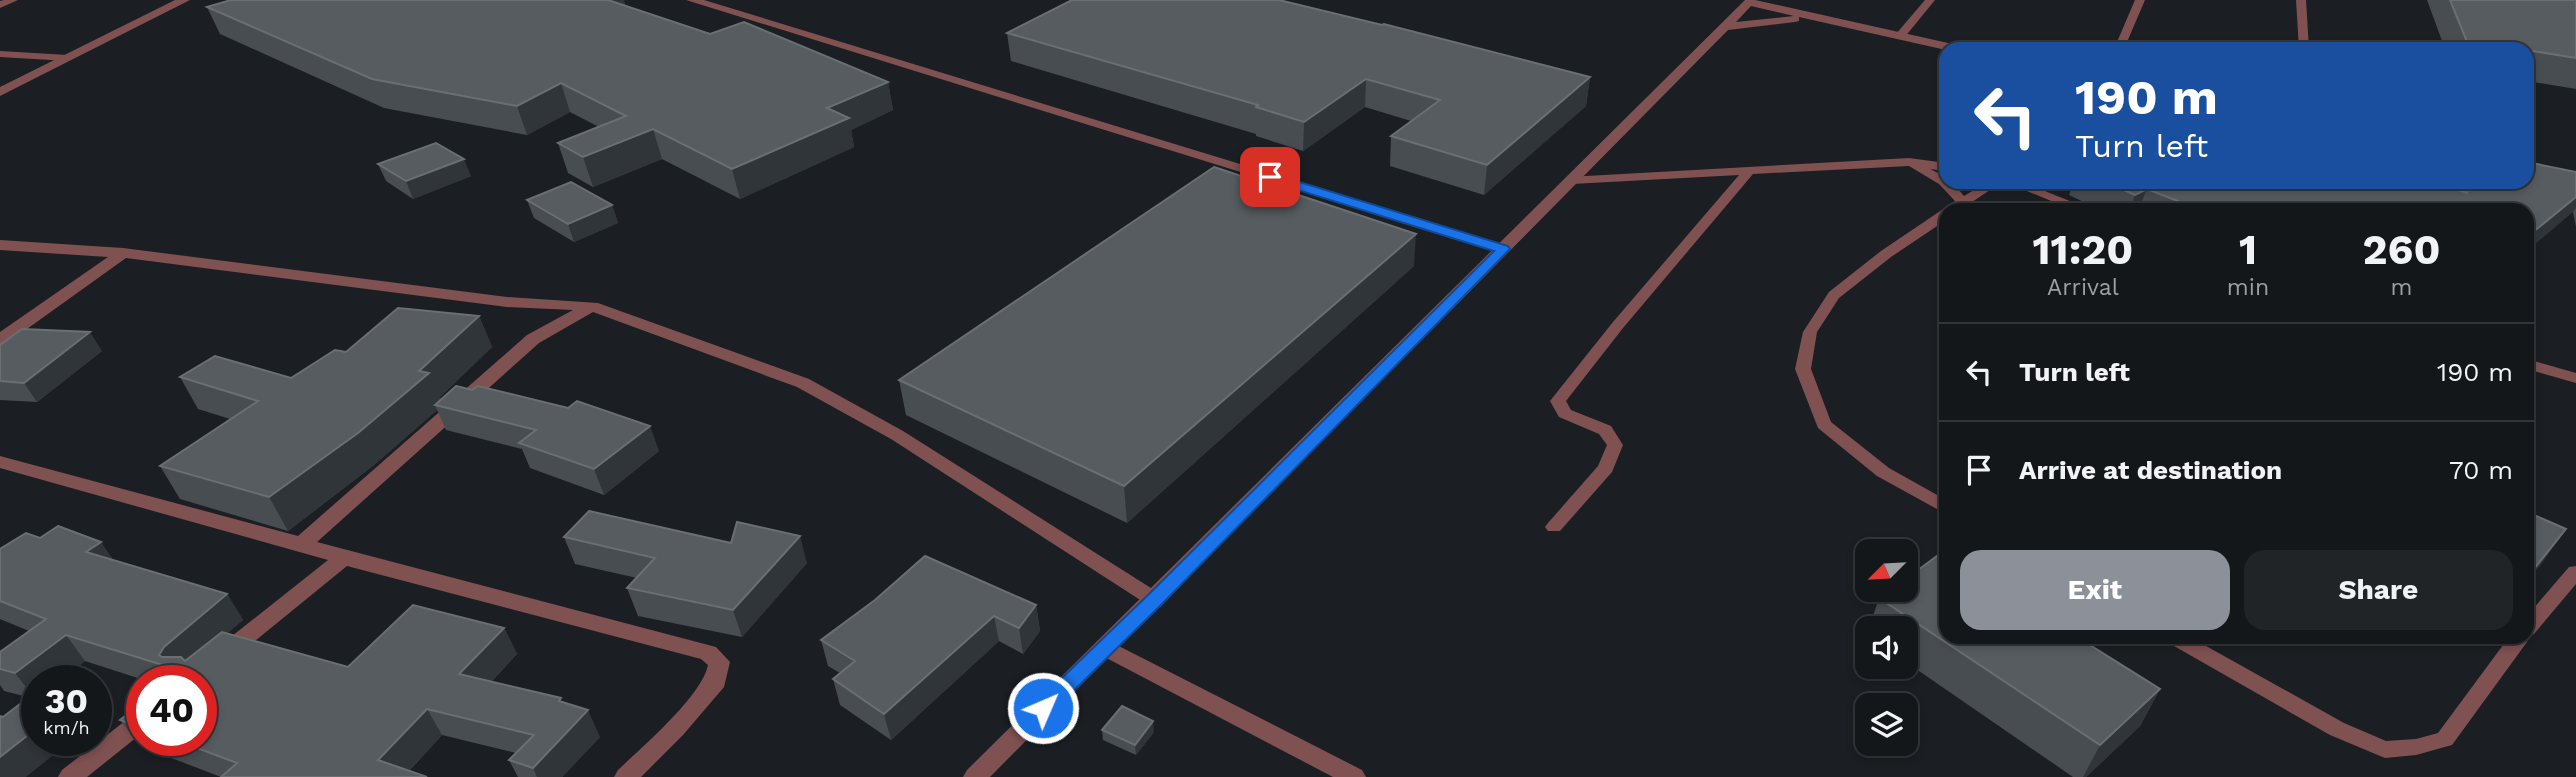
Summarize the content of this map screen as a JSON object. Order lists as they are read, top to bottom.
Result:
{
  "north": "bottom left",
  "page": {
    "turn": ["190 m", "Turn left"],
    "eta": [
      "11:20",
      "Arrival",
      "1",
      "min",
      "260",
      "m"
    ],
    "list": [
      {
        "name": "Turn left",
        "value": "190 m"
      },
      {
        "name": "Arrive at destination",
        "value": "70 m"
      }
    ],
    "buttons": ["Exit", "Share"],
    "speed": "30 km/h",
    "limit": "40"
  }
}
